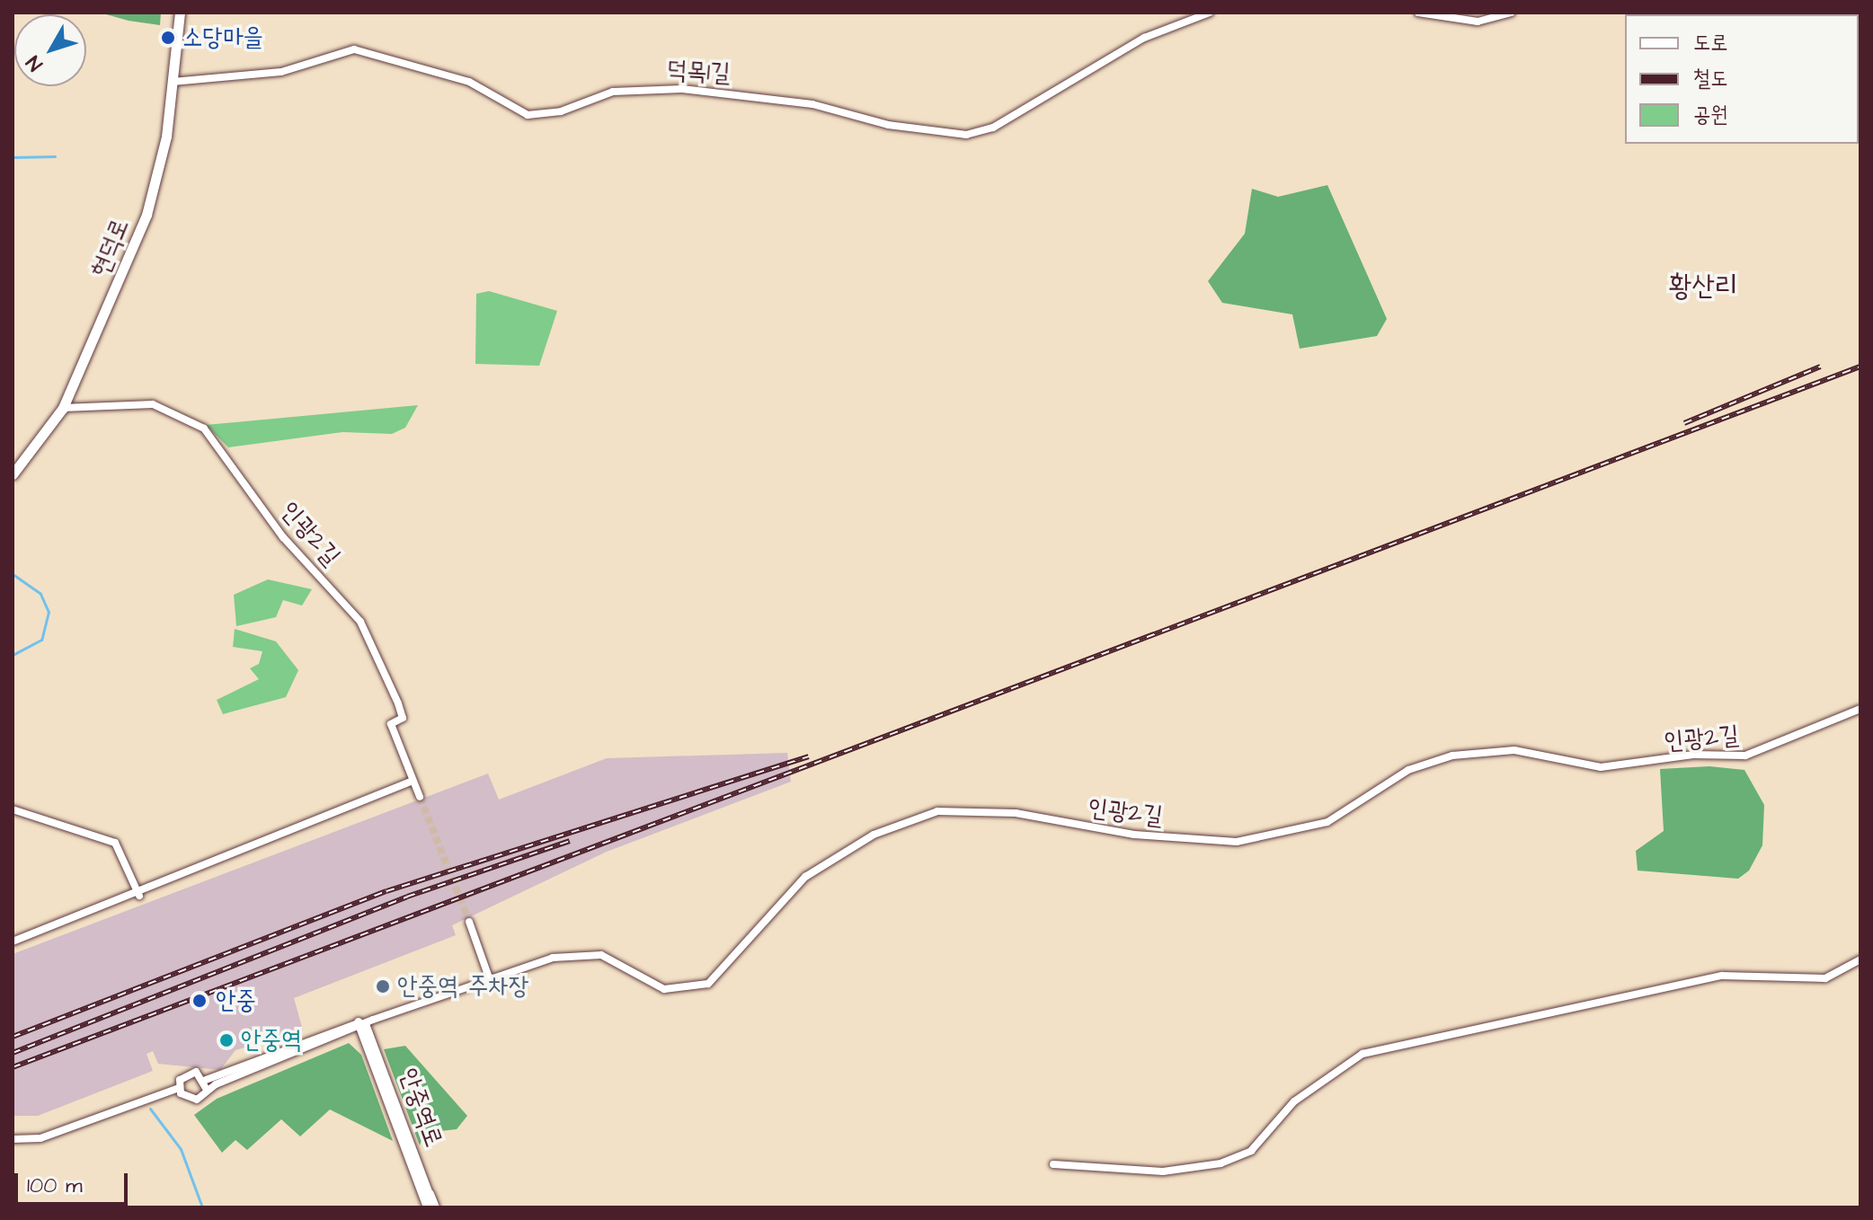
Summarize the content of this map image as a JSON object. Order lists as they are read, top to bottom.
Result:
{
  "streets": {
    "main road": ["현덕로"],
    "street": ["덕목1길", "인광2길", "안중역로"]
  },
  "crossings": [
    ["덕목1길", "현덕로"],
    ["현덕로", "인광2길"],
    ["인광2길", "안중역로"]
  ],
  "districts": ["황산리"],
  "places": [
    "소당마을",
    "안중역 주차장",
    "안중",
    "안중역"
  ],
  "legend": ["도로", "철도", "공원"],
  "scale_bar": "100 m",
  "north": "bottom left"
}
